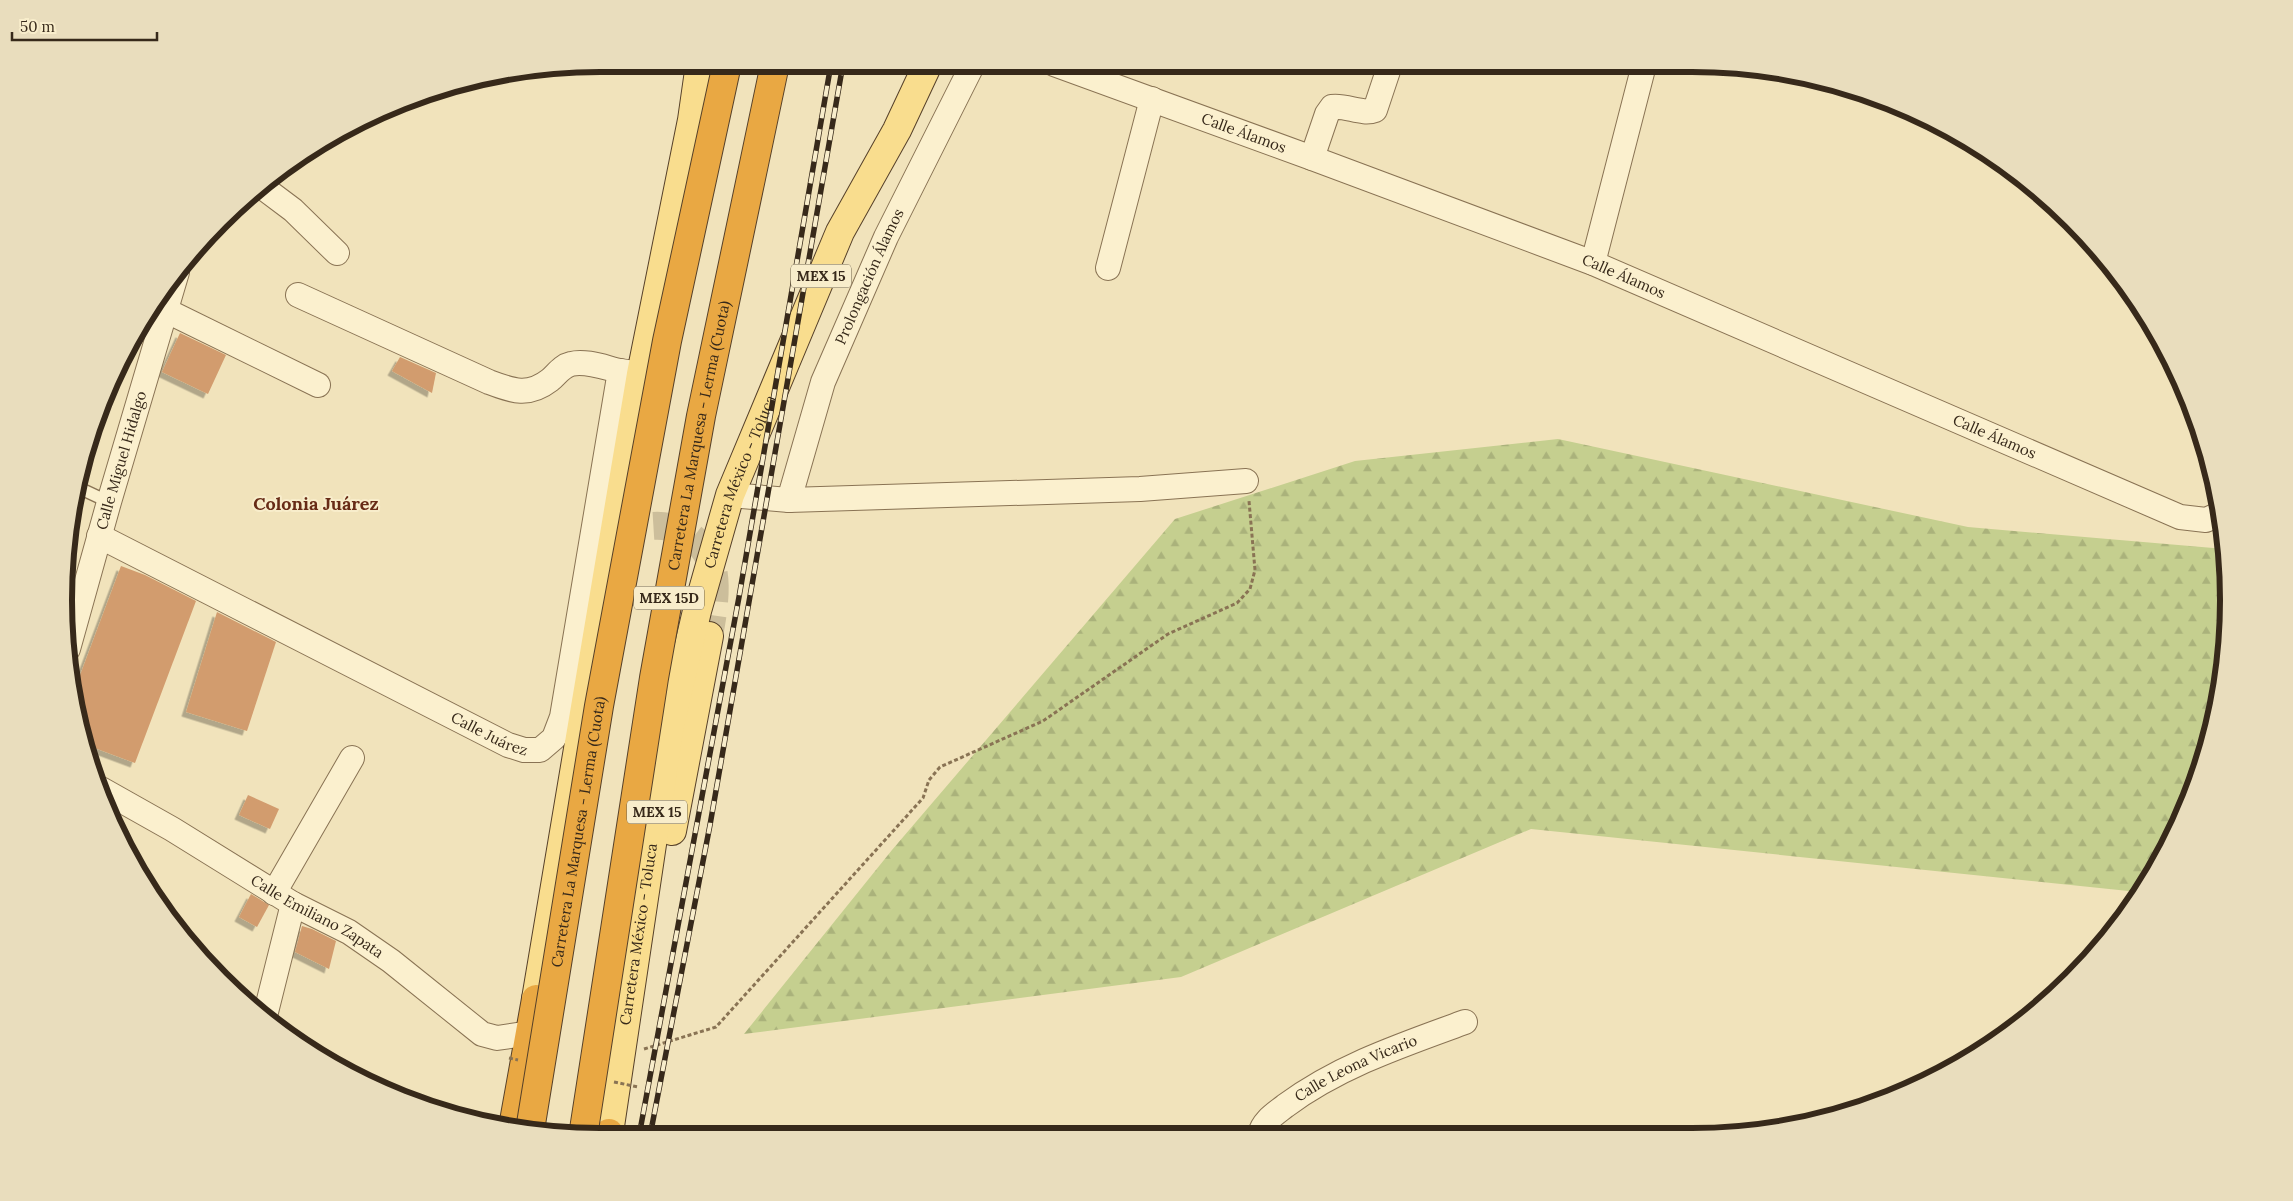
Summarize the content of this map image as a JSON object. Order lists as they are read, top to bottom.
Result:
{
  "streets": {
    "highway": ["Carretera La Marquesa - Lerma (Cuota)", "MEX 15D"],
    "main road": ["MEX 15", "Carretera México - Toluca"],
    "street": [
      "Calle Álamos",
      "Prolongación Álamos",
      "Calle Miguel Hidalgo",
      "Calle Juárez",
      "Calle Emiliano Zapata",
      "Calle Leona Vicario"
    ]
  },
  "crossings": [
    ["Calle Miguel Hidalgo", "Calle Juárez"]
  ],
  "districts": ["Colonia Juárez"],
  "scale_bar": "50 m"
}
